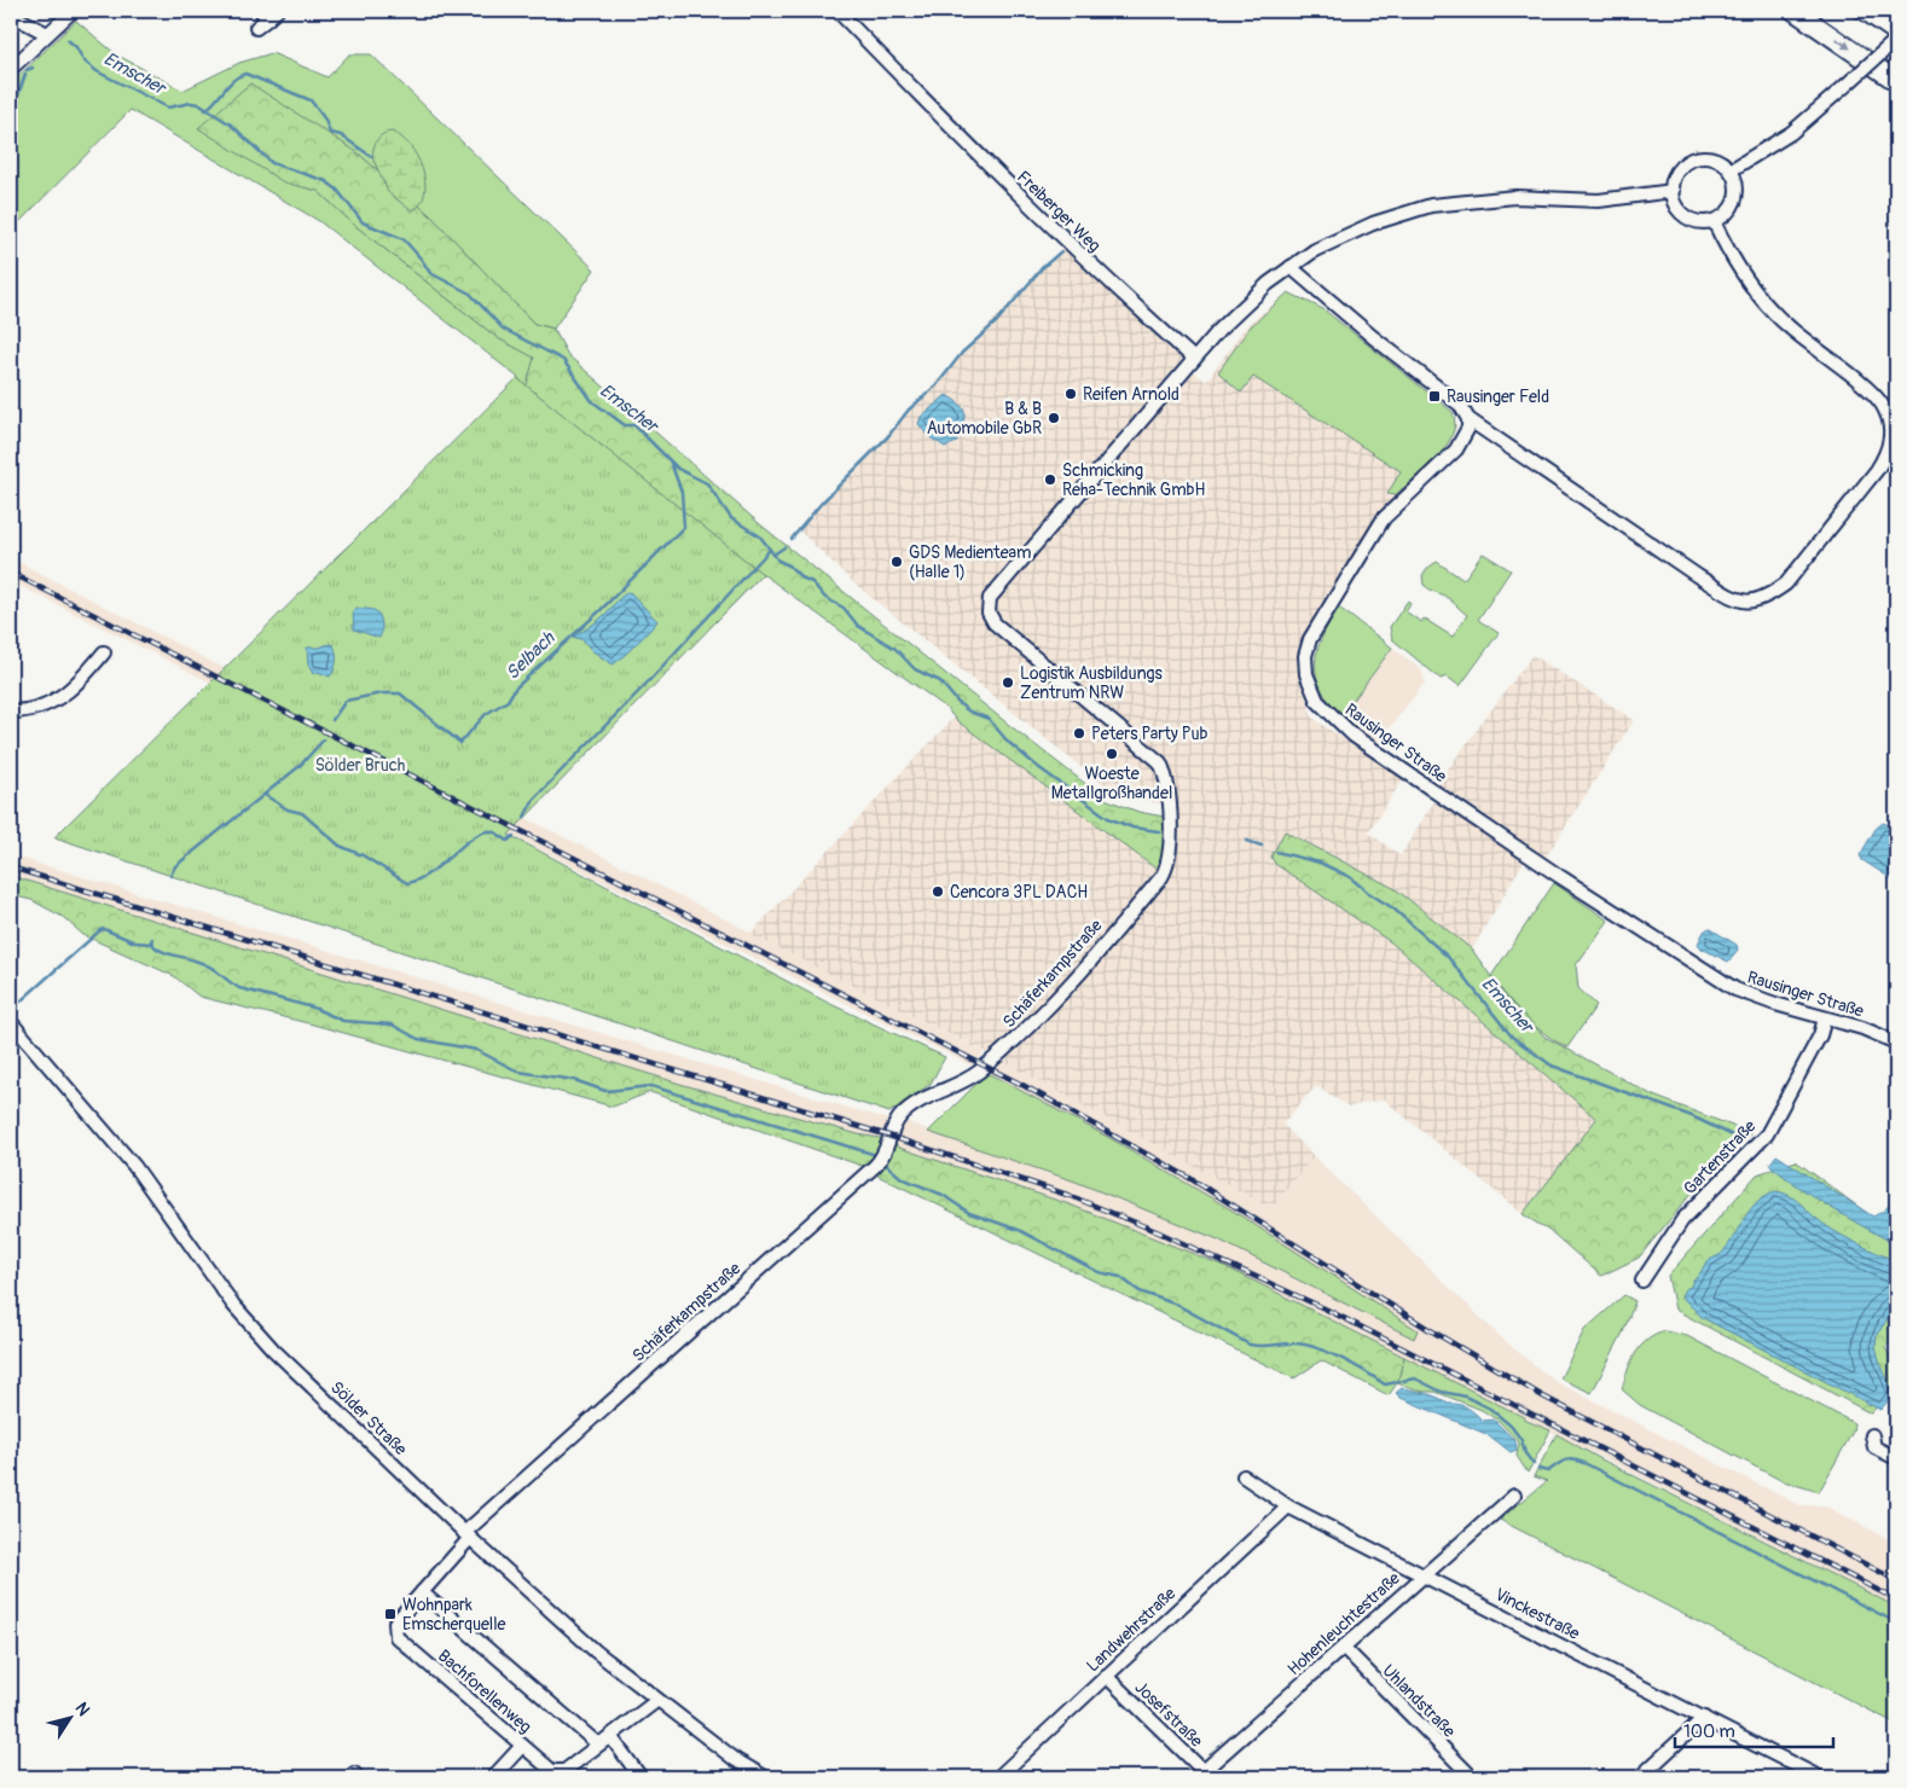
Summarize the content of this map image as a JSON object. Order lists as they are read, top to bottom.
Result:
{
  "streets": {
    "street": [
      "Freiberger Weg",
      "Rausinger Straße",
      "Schäferkampstraße",
      "Gartenstraße",
      "Sölder Straße",
      "Vinckestraße",
      "Hohenleuchtestraße",
      "Landwehrstraße",
      "Bachforellenweg",
      "Uhlandstraße",
      "Josefstraße"
    ]
  },
  "crossings": [
    ["Freiberger Weg", "Schäferkampstraße"],
    ["Rausinger Straße", "Gartenstraße"],
    ["Schäferkampstraße", "Sölder Straße"],
    ["Schäferkampstraße", "Bachforellenweg"],
    ["Sölder Straße", "Bachforellenweg"],
    ["Vinckestraße", "Hohenleuchtestraße"],
    ["Vinckestraße", "Landwehrstraße"],
    ["Hohenleuchtestraße", "Uhlandstraße"],
    ["Hohenleuchtestraße", "Josefstraße"],
    ["Landwehrstraße", "Josefstraße"]
  ],
  "water": ["Emscher", "Selbach"],
  "parks": ["Sölder Bruch"],
  "places": {
    "other": [
      "Reifen Arnold",
      "B & B Automobile GbR",
      "Schmicking Reha-Technik GmbH",
      "GDS Medienteam (Halle 1)",
      "Logistik Ausbildungs Zentrum NRW",
      "Peters Party Pub",
      "Woeste Metallgroßhandel",
      "Cencora 3PL DACH"
    ],
    "transit": ["Rausinger Feld", "Wohnpark Emscherquelle"]
  },
  "scale_bar": "100 m",
  "north": "top right"
}
